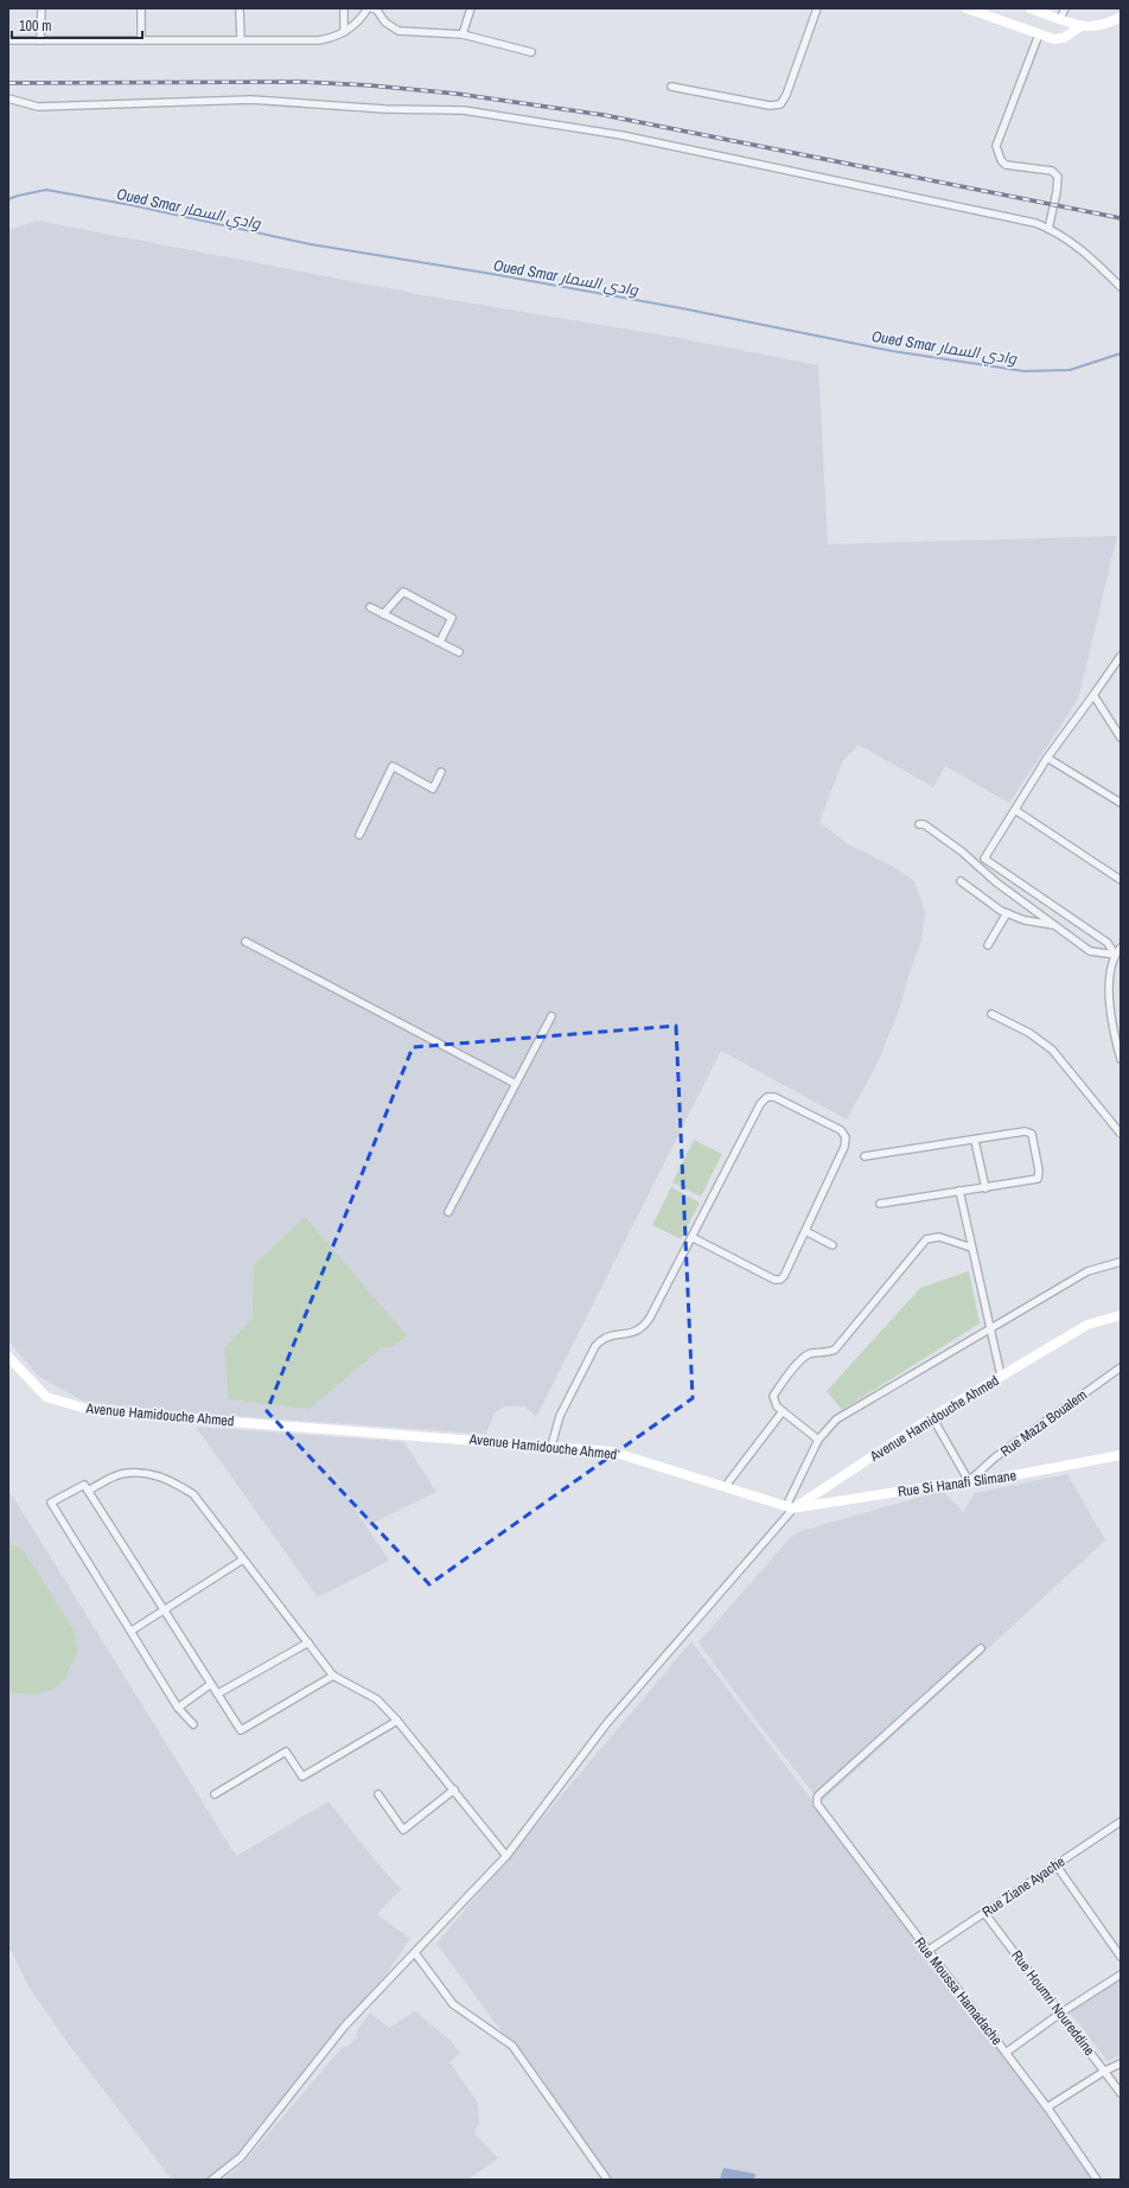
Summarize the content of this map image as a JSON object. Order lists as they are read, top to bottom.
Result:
{
  "streets": {
    "main road": ["Avenue Hamidouche Ahmed", "Rue Si Hanafi Slimane"],
    "street": [
      "Rue Maza Boualem",
      "Rue Ziane Ayache",
      "Rue Moussa Hamadache",
      "Rue Houmri Noureddine"
    ]
  },
  "crossings": [
    ["Avenue Hamidouche Ahmed", "Rue Si Hanafi Slimane"],
    ["Rue Maza Boualem", "Rue Si Hanafi Slimane"],
    ["Rue Ziane Ayache", "Rue Moussa Hamadache"],
    ["Rue Ziane Ayache", "Rue Houmri Noureddine"]
  ],
  "water": ["Oued Smar وادي السمار"],
  "scale_bar": "100 m"
}
